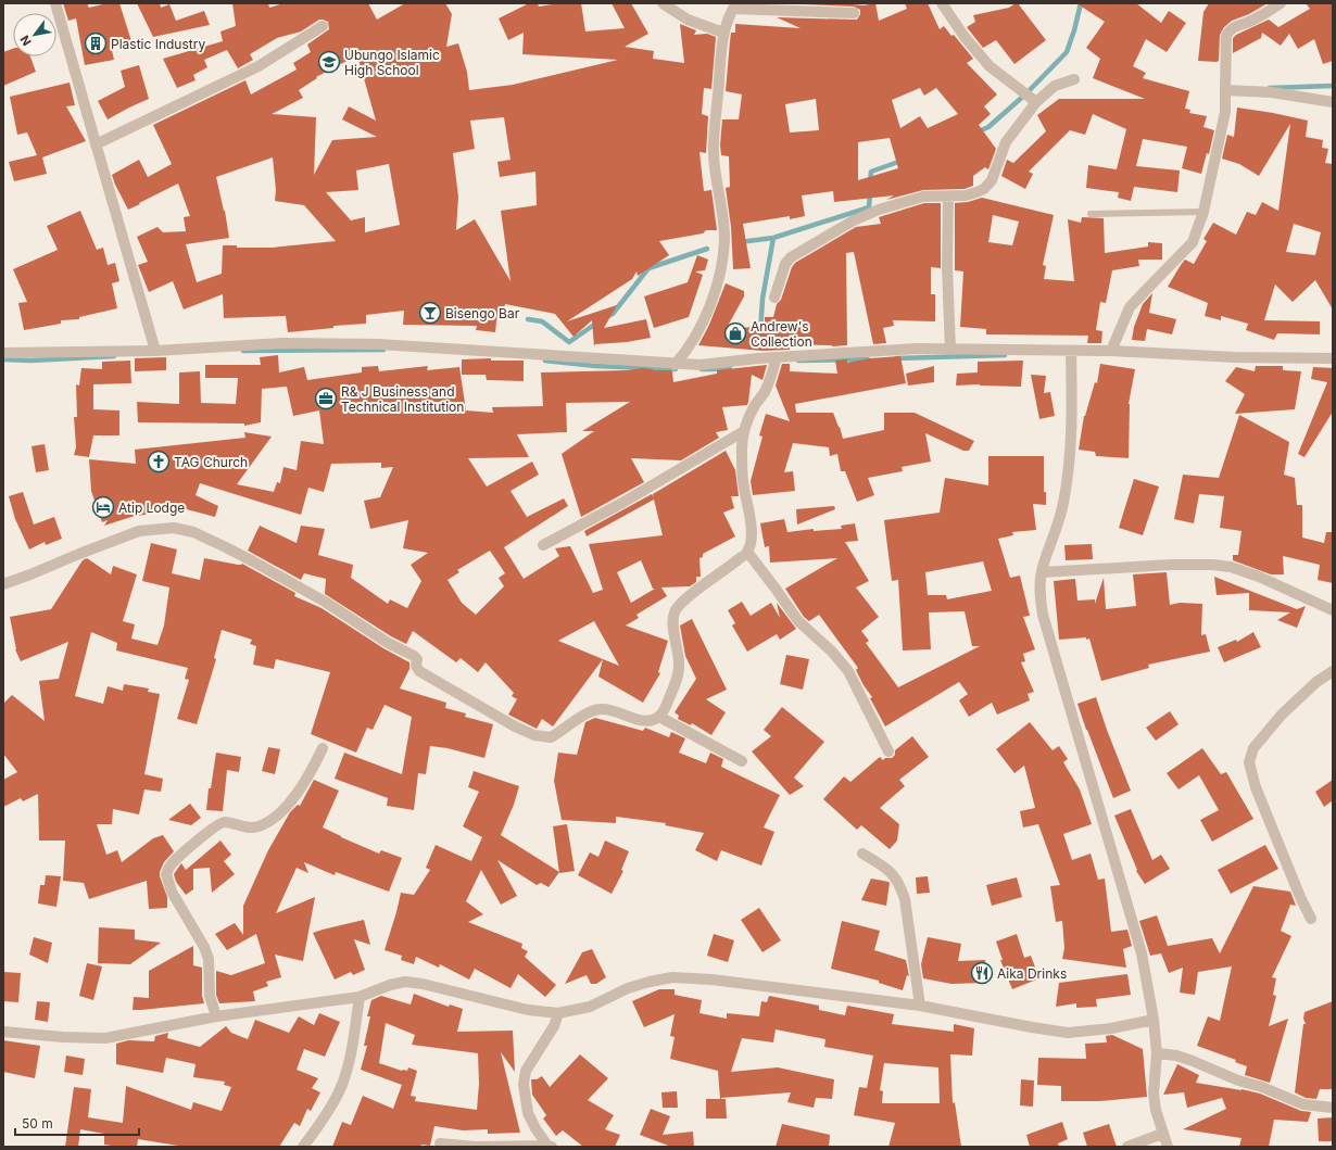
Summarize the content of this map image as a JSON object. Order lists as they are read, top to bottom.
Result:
{
  "places": {
    "building": ["Plastic Industry"],
    "school or university": ["Ubungo Islamic High School"],
    "bar": ["Bisengo Bar"],
    "shop": ["Andrew's Collection"],
    "office": ["R& J Business and Technical Institution"],
    "church": ["TAG Church"],
    "hotel": ["Atip Lodge"],
    "restaurant": ["Aika Drinks"]
  },
  "scale_bar": "50 m",
  "north": "bottom left"
}
